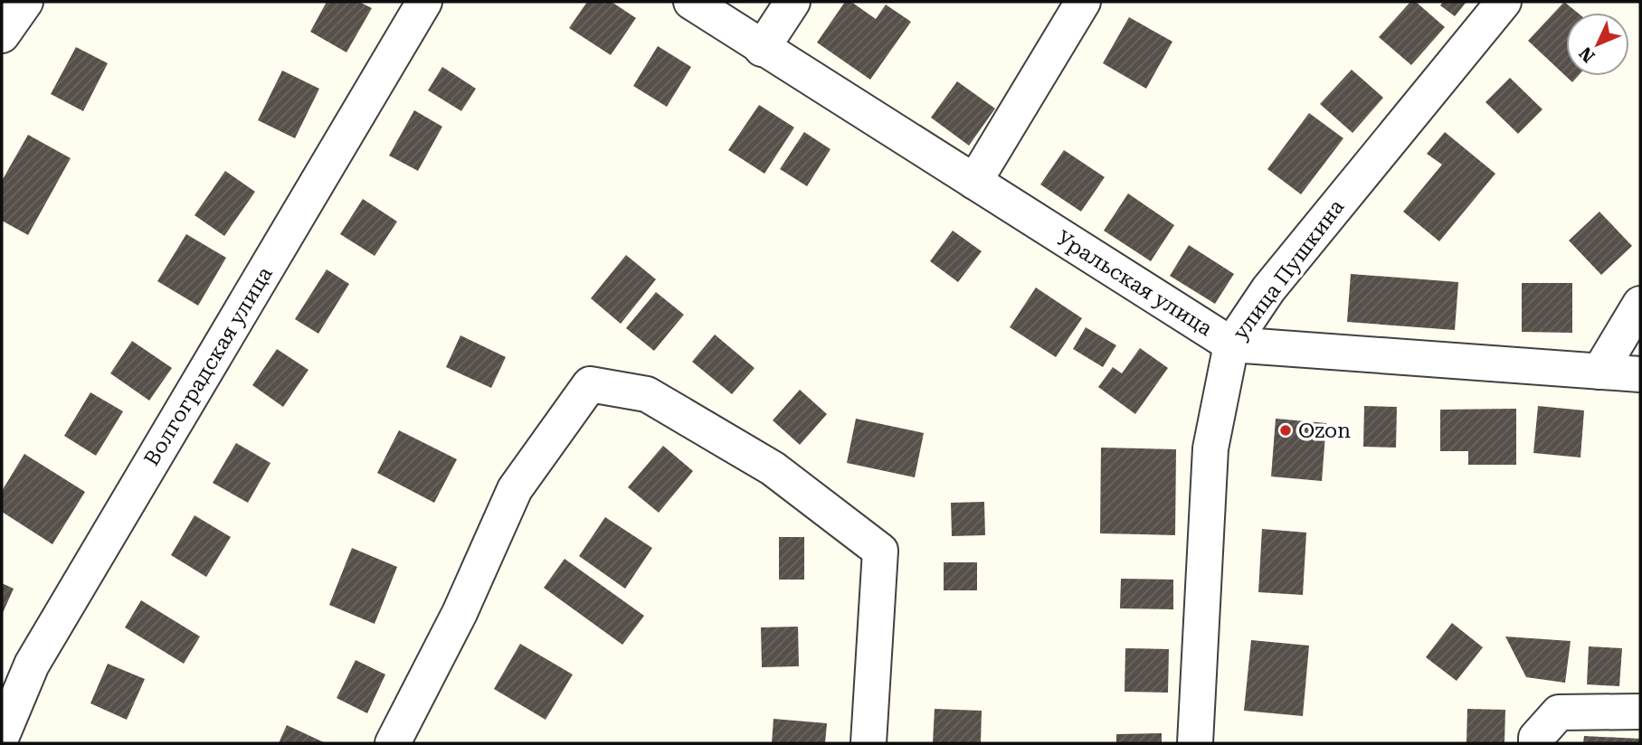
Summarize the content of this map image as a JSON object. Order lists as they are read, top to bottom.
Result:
{
  "streets": {
    "street": ["улица Пушкина", "Уральская улица", "Волгоградская улица"]
  },
  "crossings": [
    ["улица Пушкина", "Уральская улица"]
  ],
  "places": ["Ozon"],
  "north": "bottom left"
}
